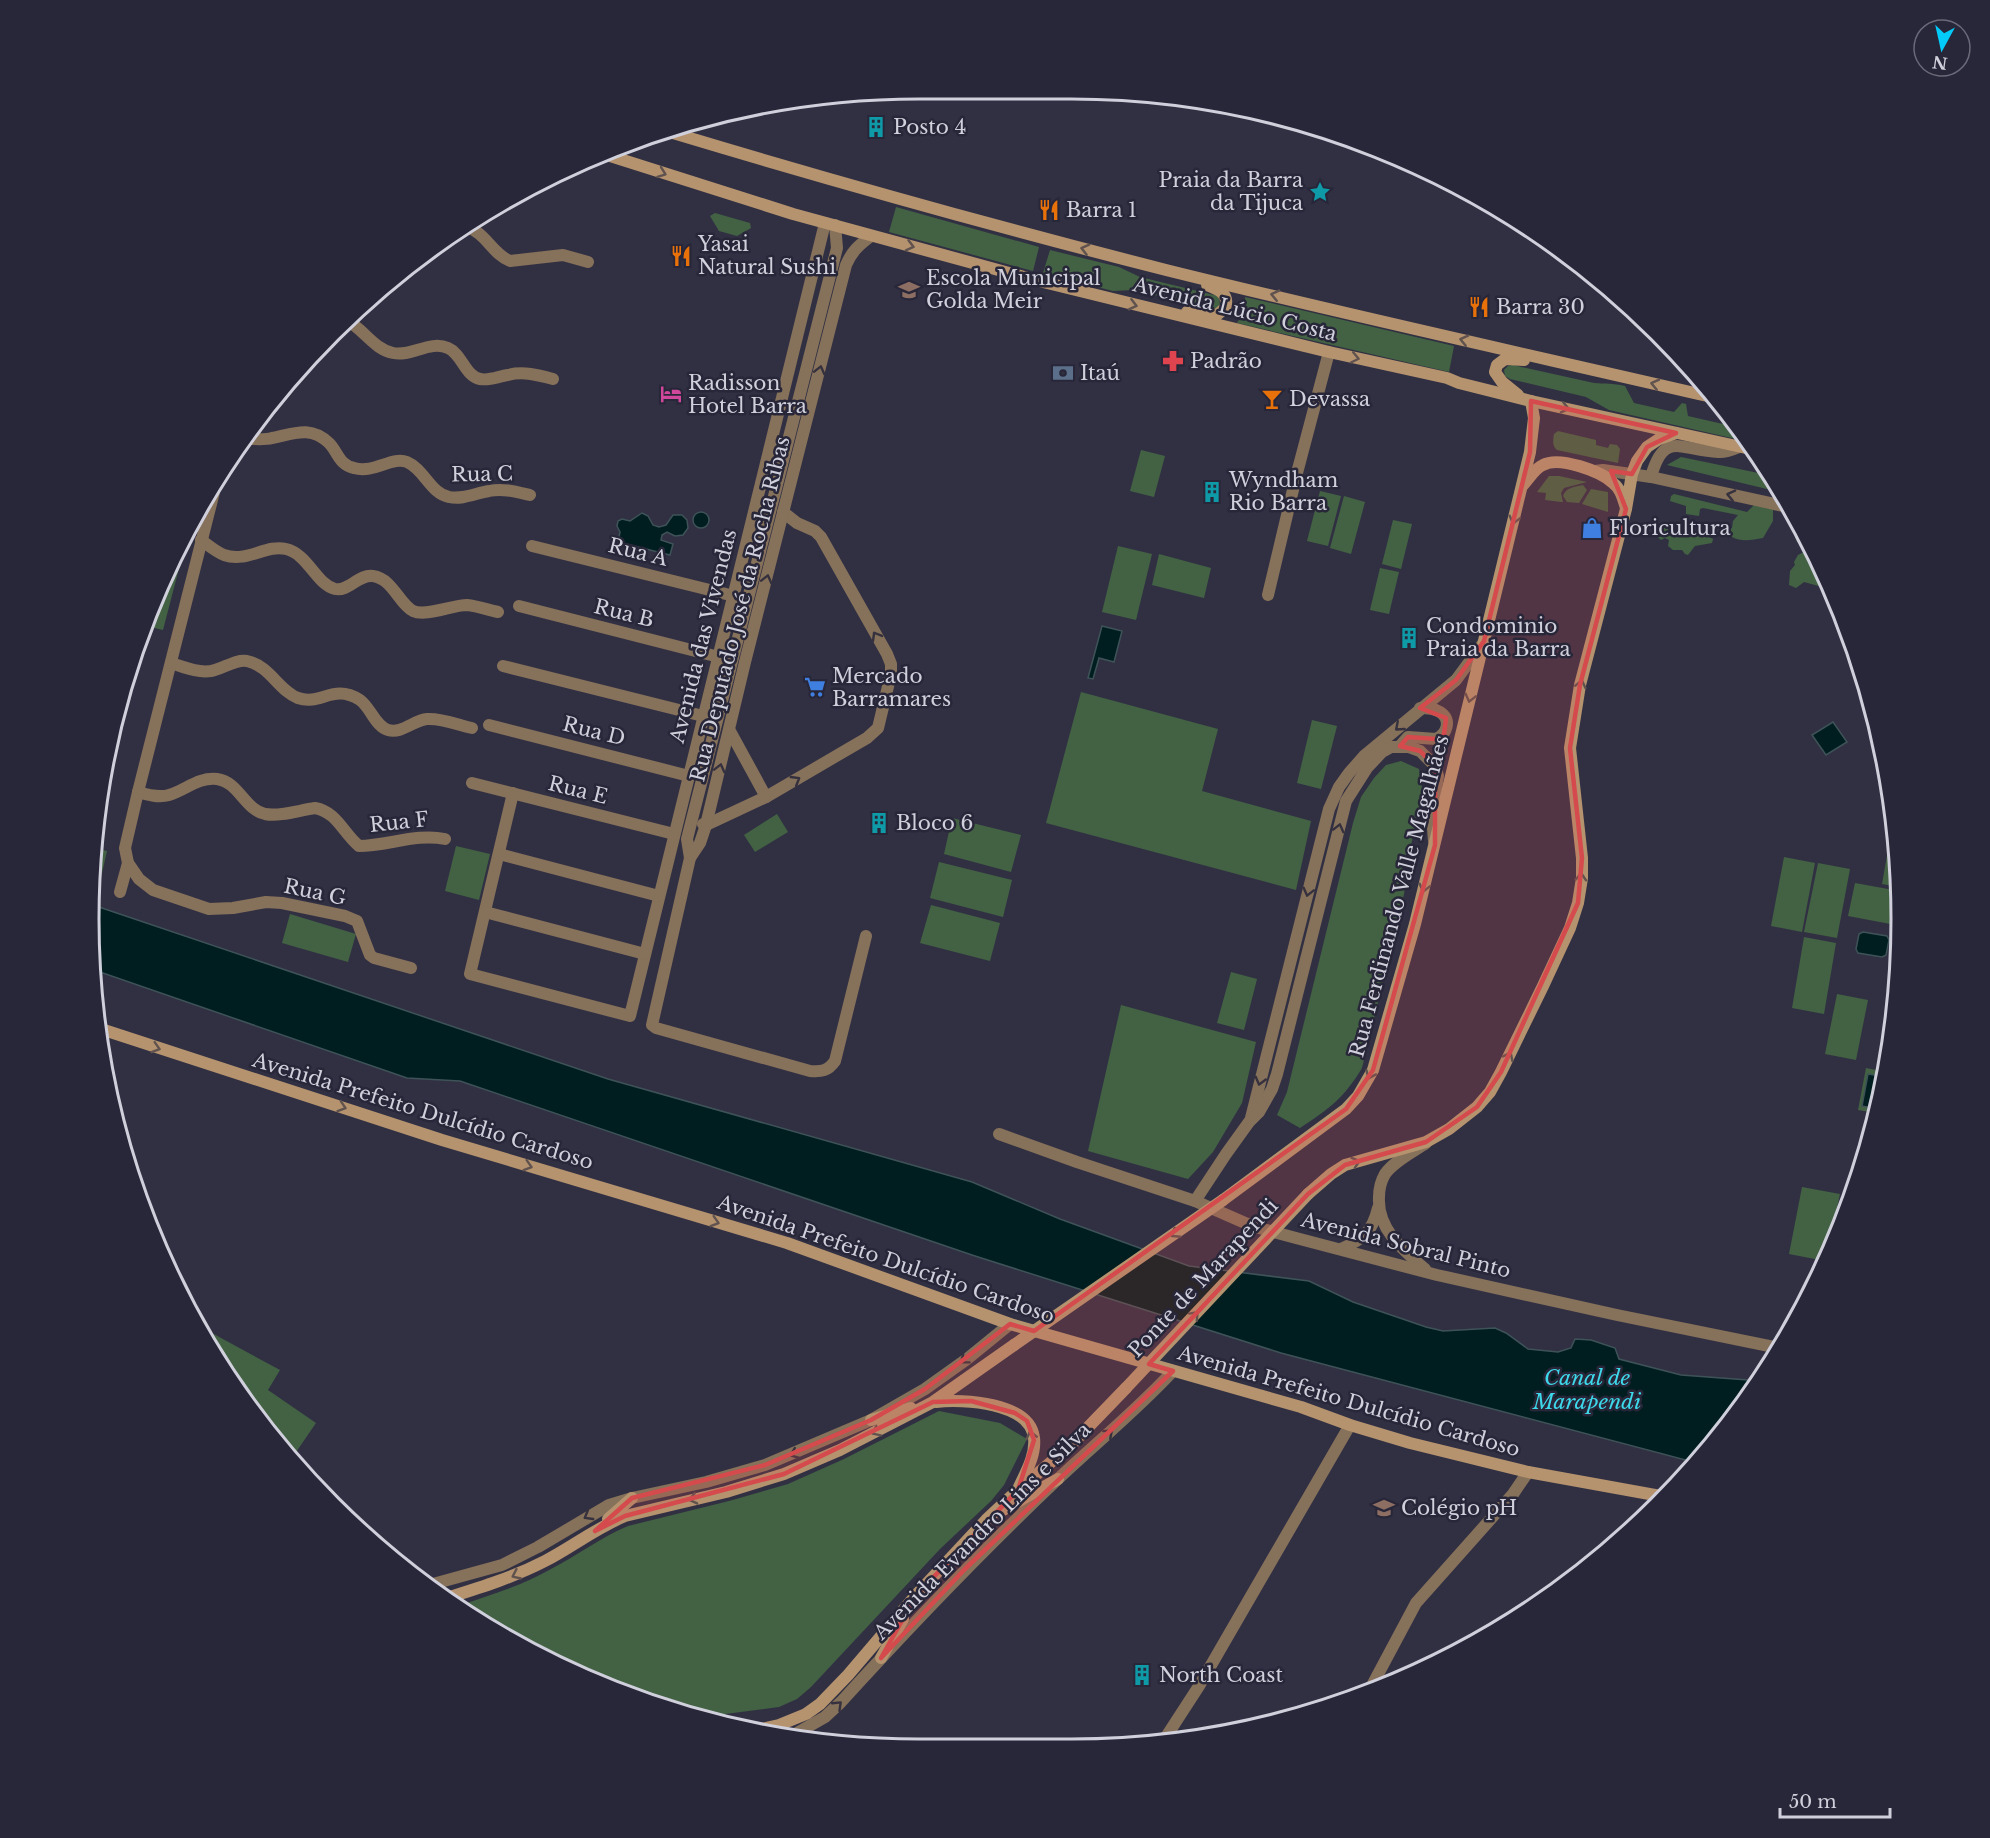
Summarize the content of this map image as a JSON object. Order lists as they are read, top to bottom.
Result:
{
  "streets": {
    "street": [
      "Avenida Lúcio Costa",
      "Rua C",
      "Rua A",
      "Rua Deputado José da Rocha Ribas",
      "Rua B",
      "Avenida das Vivendas",
      "Rua D",
      "Rua E",
      "Rua F",
      "Rua G",
      "Rua Ferdinando Valle Magalhães",
      "Avenida Prefeito Dulcídio Cardoso",
      "Avenida Sobral Pinto",
      "Ponte de Marapendi",
      "Avenida Evandro Lins e Silva"
    ]
  },
  "crossings": [
    ["Avenida Lúcio Costa", "Rua Deputado José da Rocha Ribas"],
    ["Avenida Lúcio Costa", "Avenida das Vivendas"],
    ["Avenida Lúcio Costa", "Rua Ferdinando Valle Magalhães"],
    ["Rua A", "Avenida das Vivendas"],
    ["Rua Deputado José da Rocha Ribas", "Avenida das Vivendas"],
    ["Rua B", "Avenida das Vivendas"],
    ["Avenida das Vivendas", "Rua D"],
    ["Avenida das Vivendas", "Rua E"],
    ["Rua Ferdinando Valle Magalhães", "Ponte de Marapendi"],
    ["Avenida Prefeito Dulcídio Cardoso", "Avenida Evandro Lins e Silva"],
    ["Ponte de Marapendi", "Avenida Evandro Lins e Silva"]
  ],
  "one_way": ["Avenida Prefeito Dulcídio Cardoso"],
  "water": ["Canal de Marapendi"],
  "places": {
    "building": [
      "Posto 4",
      "Wyndham Rio Barra",
      "Condominio Praia da Barra",
      "Bloco 6",
      "North Coast"
    ],
    "place": ["Praia da Barra da Tijuca"],
    "restaurant": ["Barra 1", "Yasai Natural Sushi", "Barra 30"],
    "school or university": ["Escola Municipal Golda Meir", "Colégio pH"],
    "pharmacy": ["Padrão"],
    "bank": ["Itaú"],
    "hotel": ["Radisson Hotel Barra"],
    "bar": ["Devassa"],
    "shop": ["Floricultura"],
    "supermarket": ["Mercado Barramares"]
  },
  "scale_bar": "50 m",
  "north": "bottom"
}
